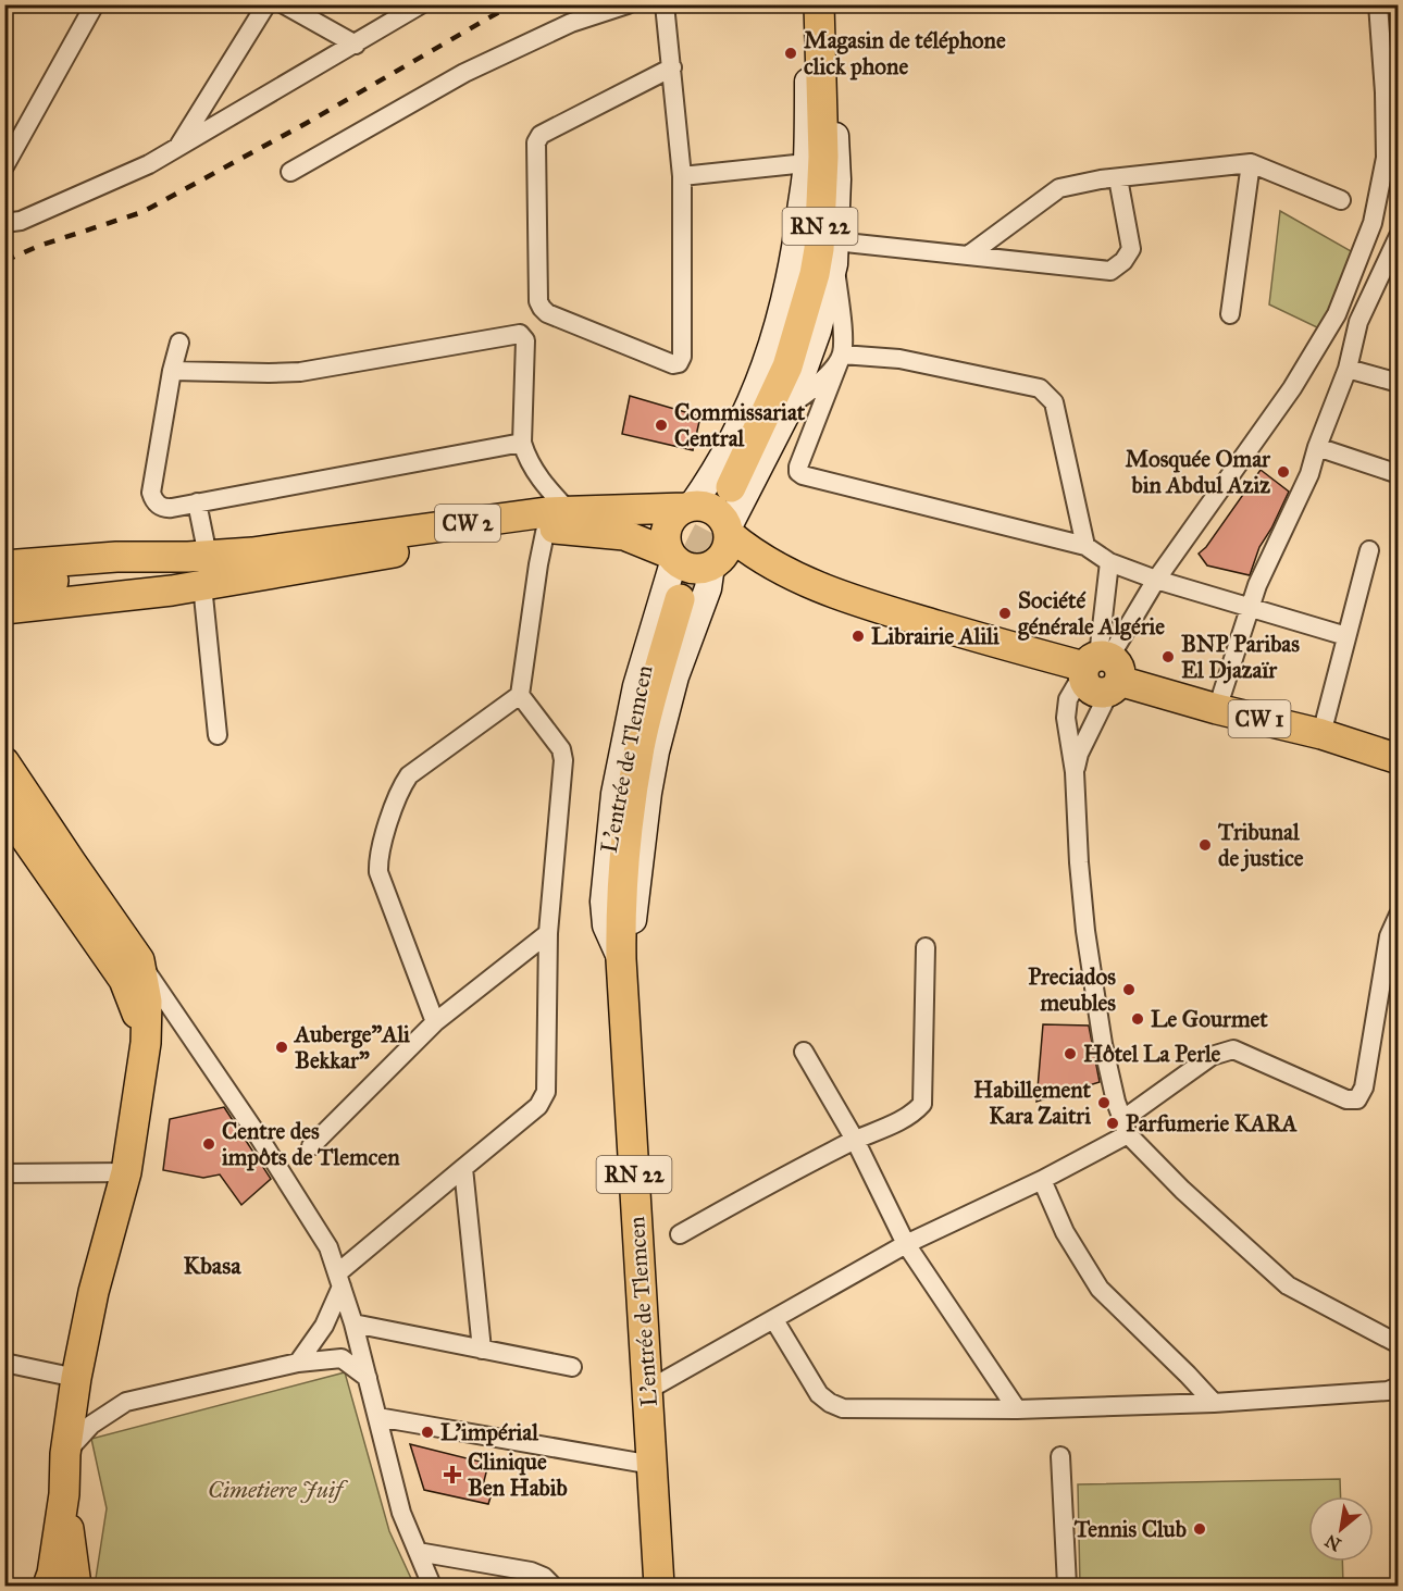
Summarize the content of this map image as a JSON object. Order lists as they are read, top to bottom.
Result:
{
  "streets": {
    "main road": [
      "RN 22",
      "CW 2",
      "CW 1",
      "L'entrée de Tlemcen"
    ]
  },
  "crossings": [
    ["CW 2", "CW 1"],
    ["CW 2", "L'entrée de Tlemcen"],
    ["CW 1", "L'entrée de Tlemcen"]
  ],
  "districts": ["Kbasa"],
  "parks": ["Cimetiere Juif"],
  "places": {
    "other": [
      "Magasin de téléphone click phone",
      "Commissariat Central",
      "Mosquée Omar bin Abdul Aziz",
      "Société générale Algérie",
      "Librairie Alili",
      "BNP Paribas El Djazaïr",
      "Tribunal de justice",
      "Preciados meubles",
      "Le Gourmet",
      "Auberge\"Ali Bekkar\"",
      "Hôtel La Perle",
      "Habillement Kara Zaitri",
      "Parfumerie KARA",
      "Centre des impôts de Tlemcen",
      "L'impérial",
      "Tennis Club"
    ],
    "health": ["Clinique Ben Habib"]
  },
  "north": "bottom left"
}
